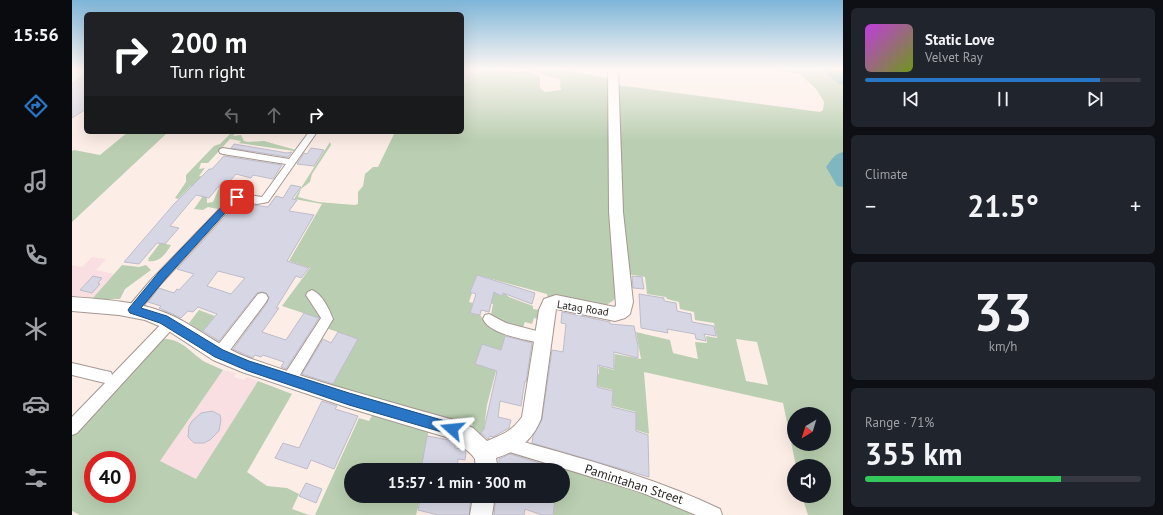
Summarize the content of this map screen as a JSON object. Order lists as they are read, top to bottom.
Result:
{
  "streets": {
    "street": ["Latag Road", "Pamintahan Street"]
  },
  "crossings": [
    ["Latag Road", "Pamintahan Street"]
  ],
  "north": "bottom left",
  "page": {
    "tabs": "15:56",
    "turn": ["200 m", "Turn right"],
    "song": ["Static Love", "Velvet Ray"],
    "tile": [
      "Climate",
      ["33", "km/h"],
      ["Range · 71%", "355 km"]
    ],
    "heat": ["−", "21.5°", "+"],
    "limit": "40",
    "trip": "15:57 · 1 min · 300 m"
  }
}
